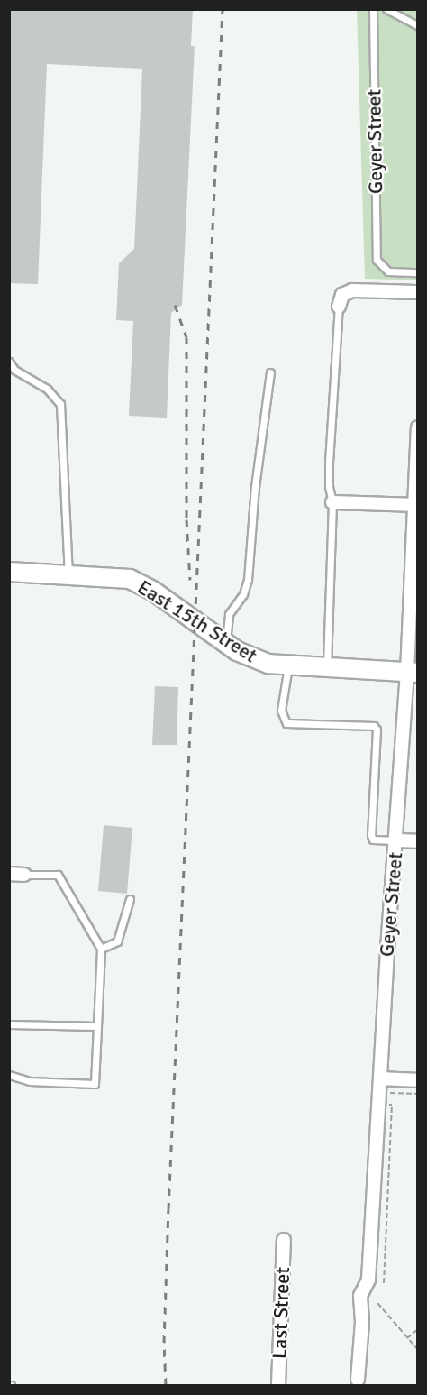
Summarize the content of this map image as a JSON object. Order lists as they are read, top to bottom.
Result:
{
  "streets": {
    "street": ["Geyer Street", "East 15th Street", "Last Street"]
  },
  "crossings": [
    ["Geyer Street", "East 15th Street"]
  ]
}
